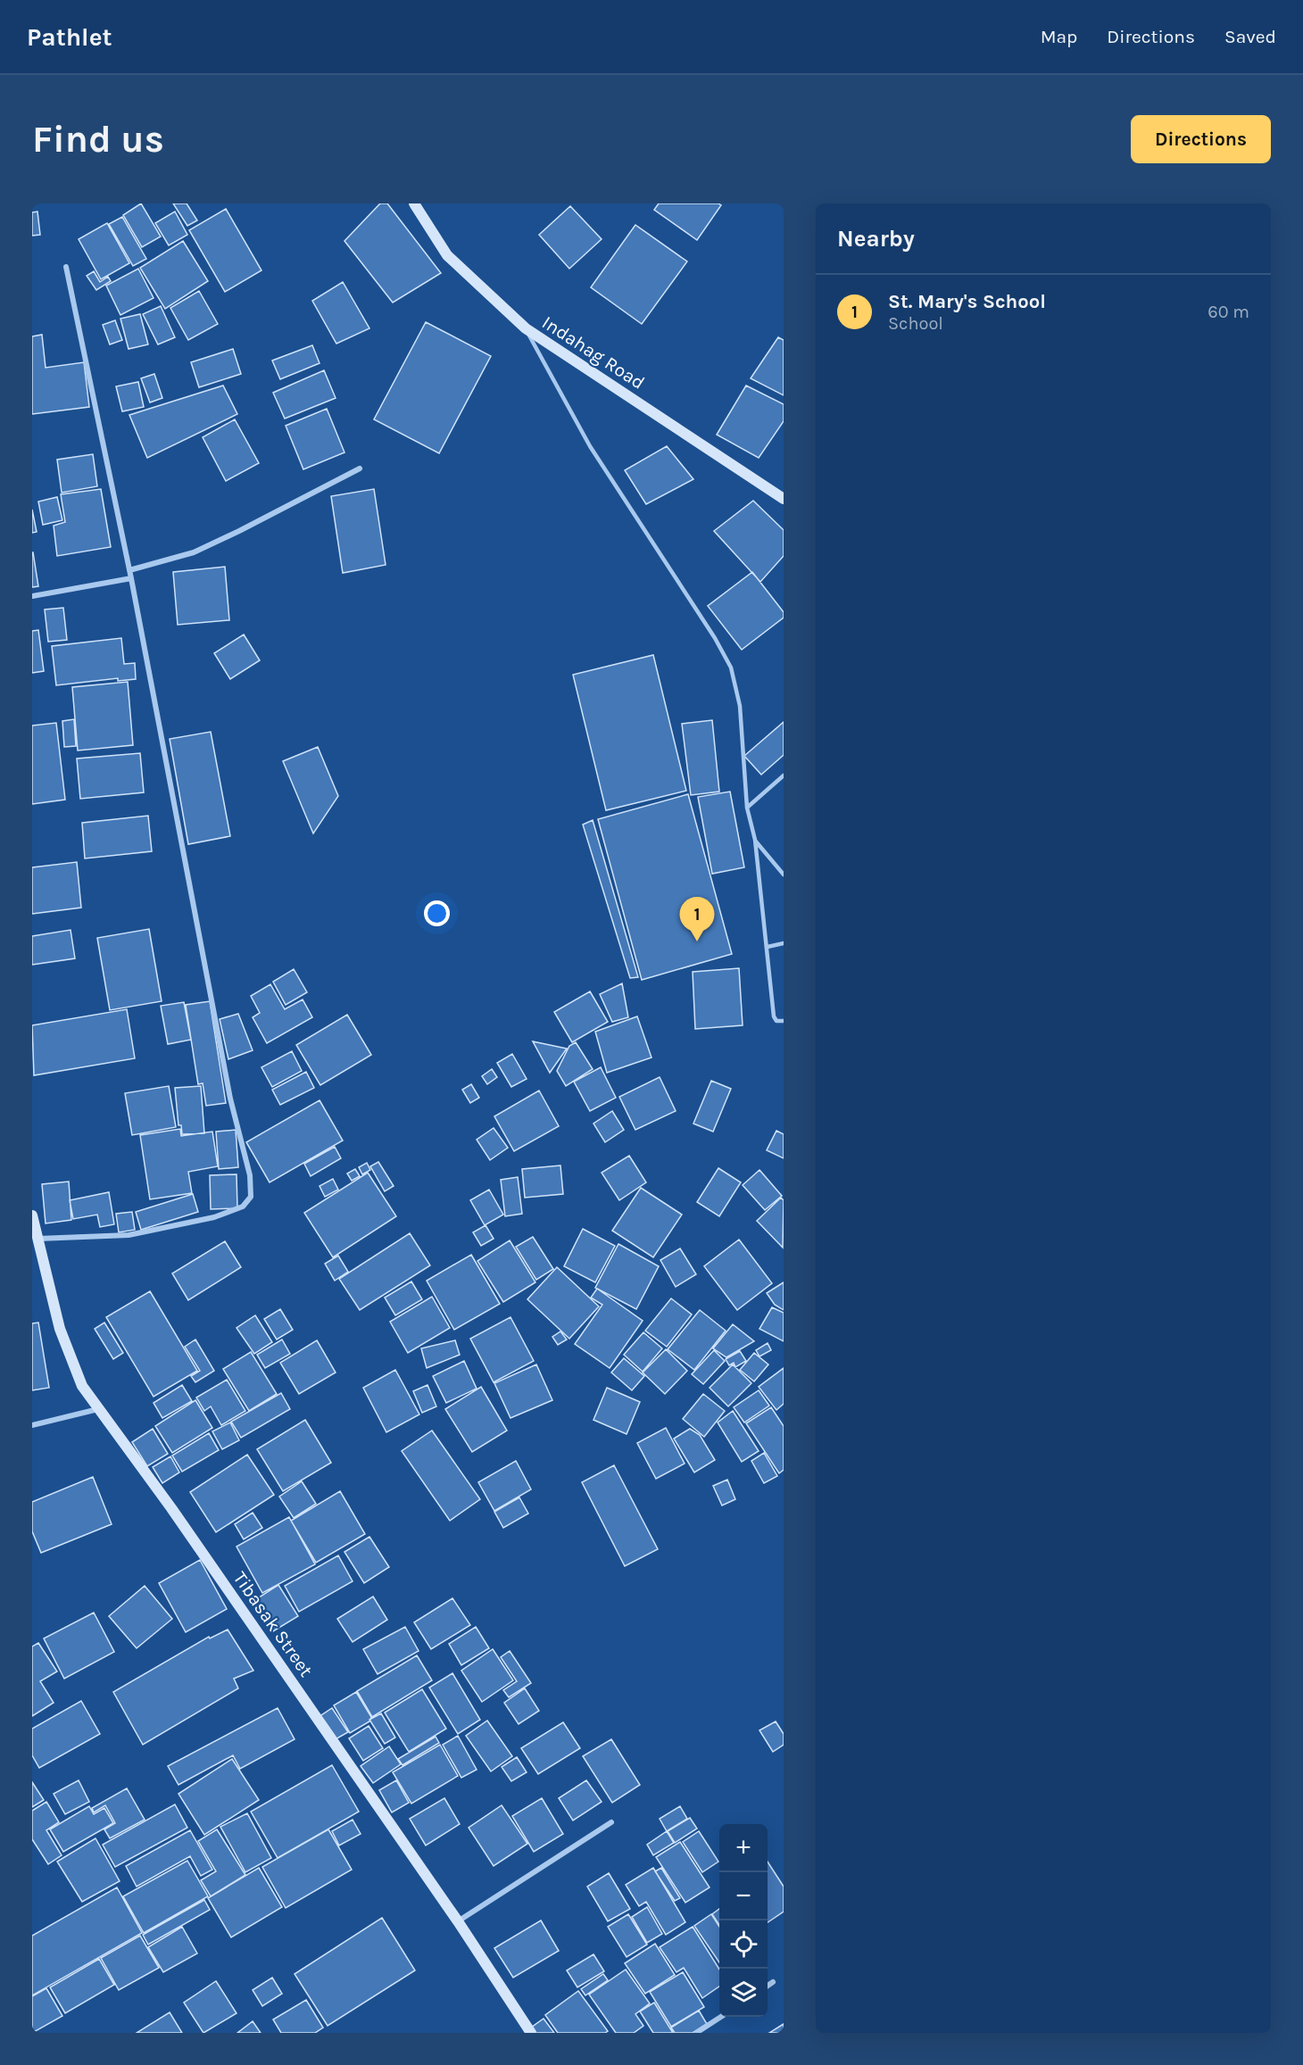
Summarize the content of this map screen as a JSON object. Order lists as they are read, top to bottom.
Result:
{
  "streets": {
    "street": ["Indahag Road", "Tibasak Street"]
  },
  "page": {
    "header": "Pathlet",
    "nav": ["Map", "Directions", "Saved"],
    "buttons": "Directions",
    "title": "Find us",
    "heading": "Nearby",
    "list": [
      {
        "mark": "1",
        "name": "St. Mary's School",
        "note": "School",
        "value": "60 m"
      }
    ],
    "pins": "1",
    "map_buttons": ["+", "−"]
  }
}
